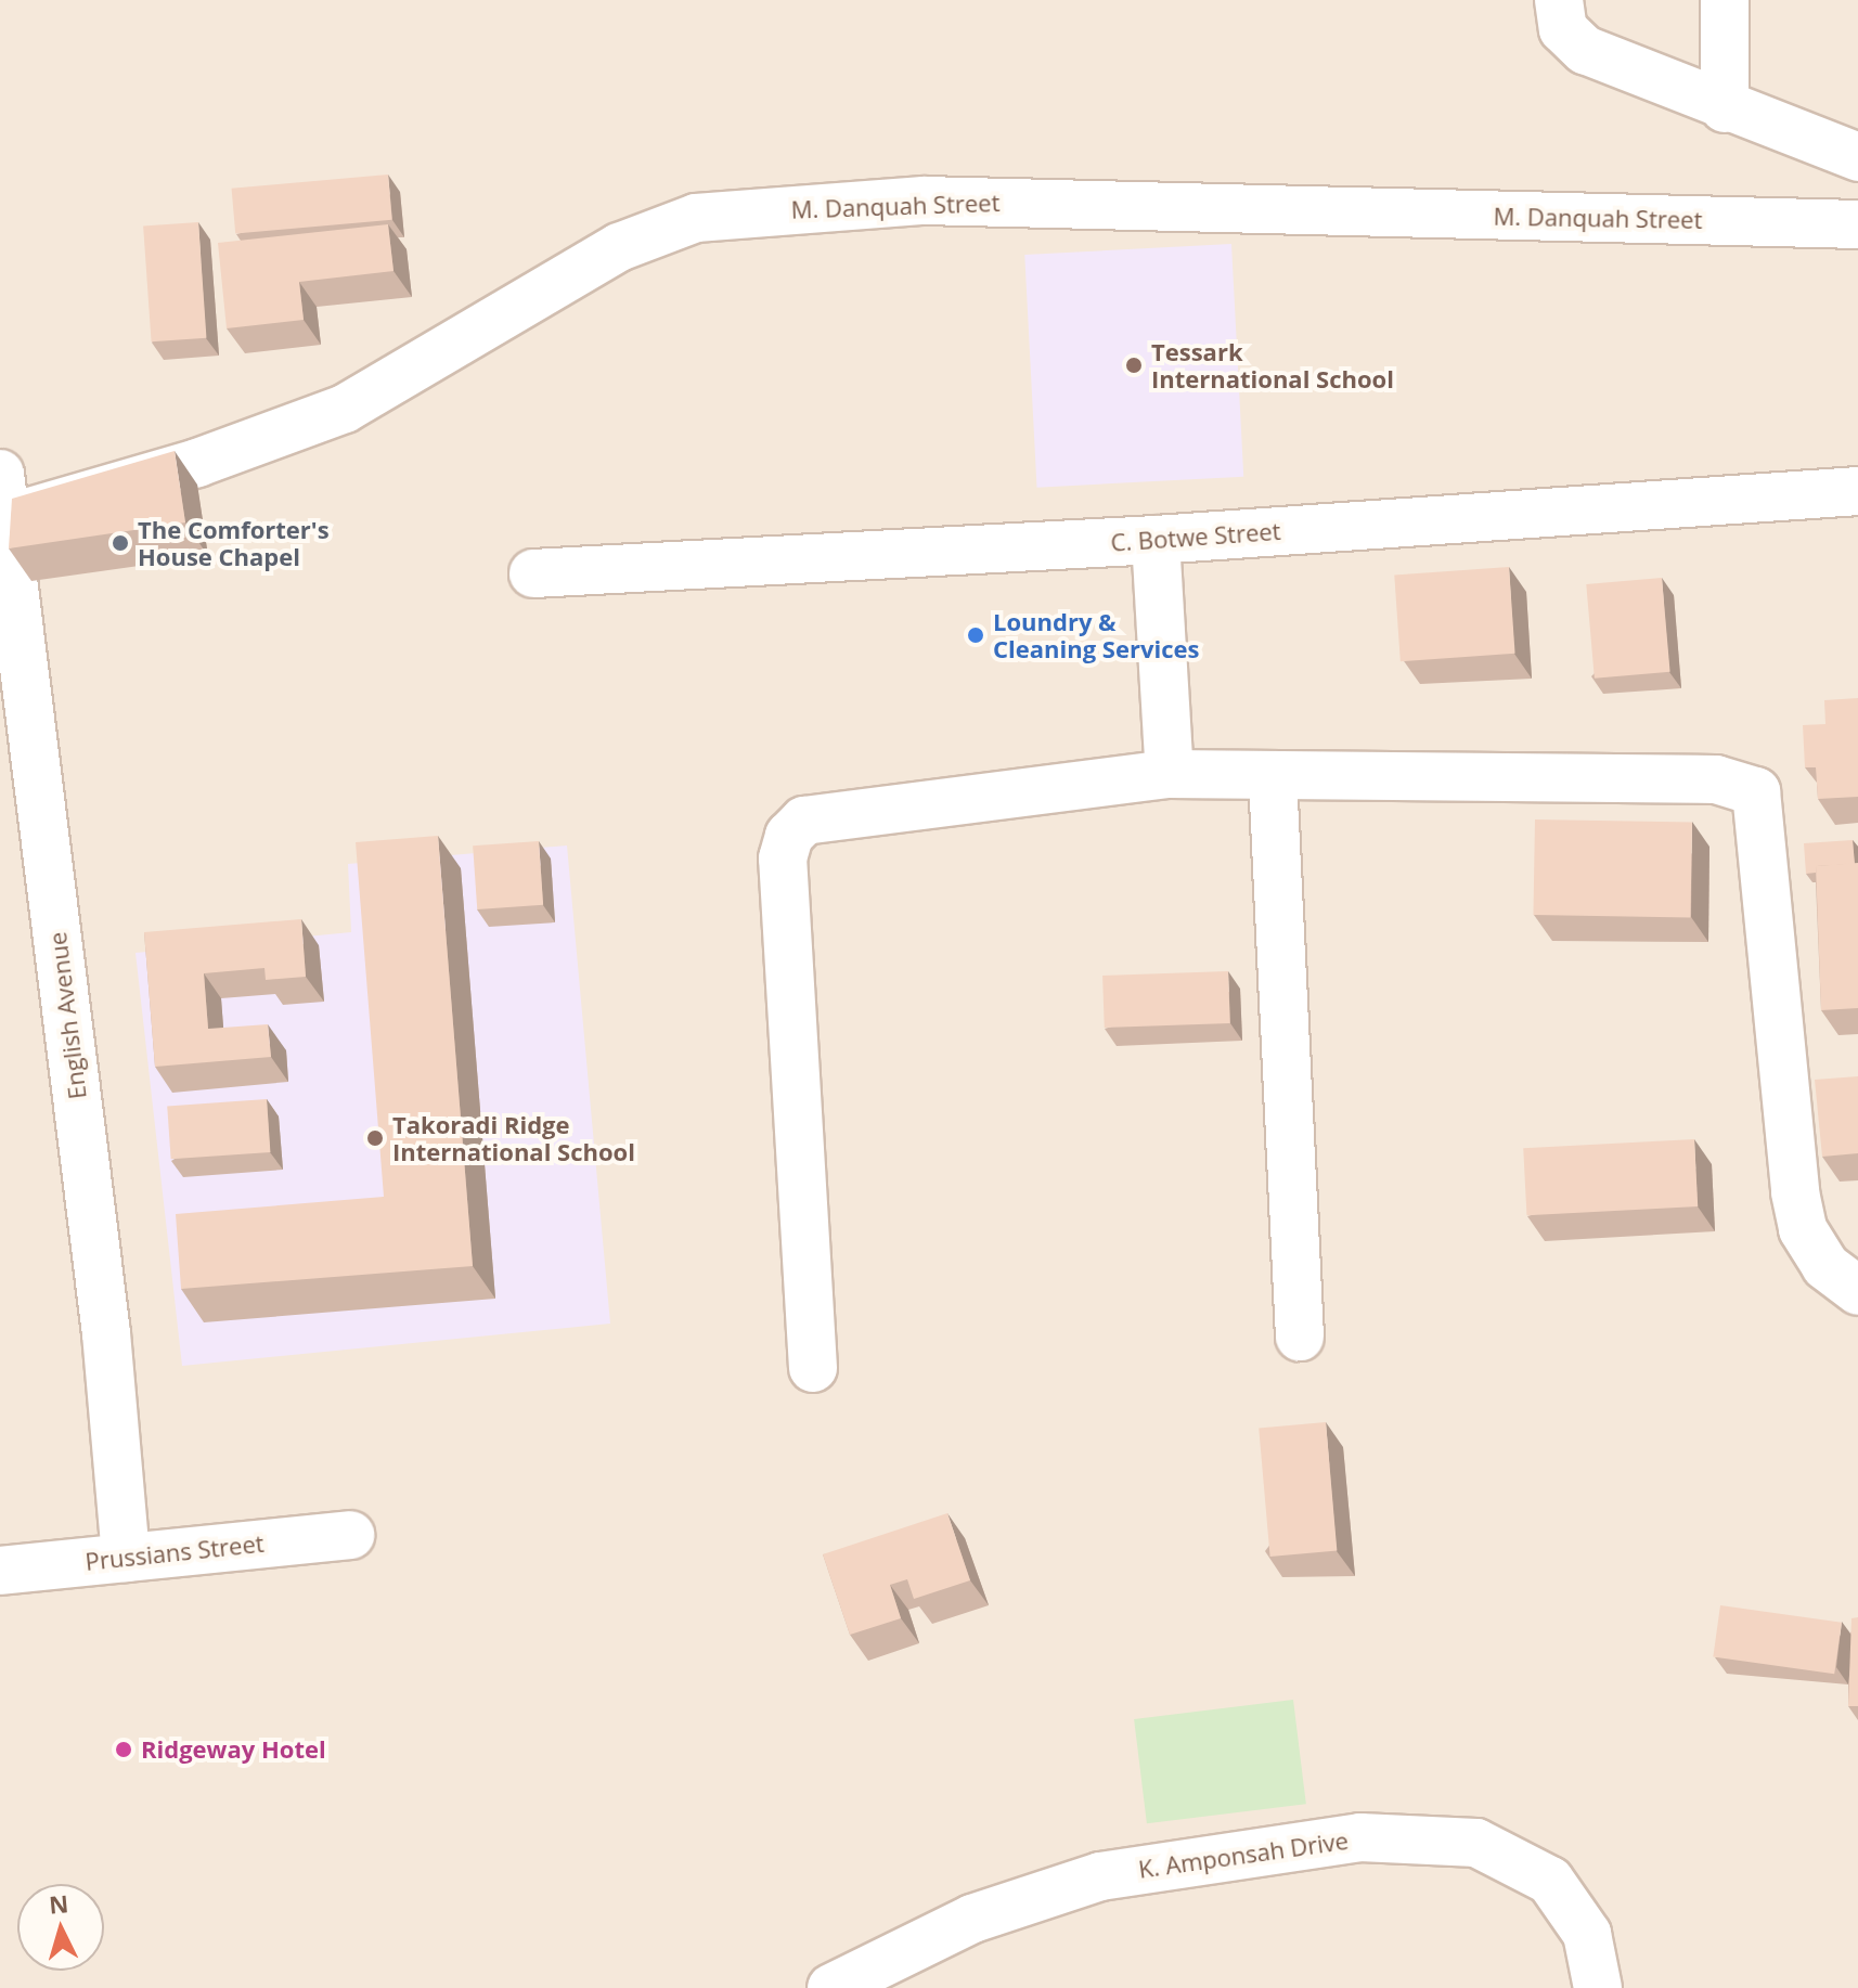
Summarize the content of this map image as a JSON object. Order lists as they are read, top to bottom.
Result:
{
  "streets": {
    "street": [
      "M. Danquah Street",
      "C. Botwe Street",
      "English Avenue",
      "Prussians Street",
      "K. Amponsah Drive"
    ]
  },
  "crossings": [
    ["M. Danquah Street", "English Avenue"],
    ["English Avenue", "Prussians Street"]
  ],
  "places": [
    "Tessark International School",
    "The Comforter's House Chapel",
    "Loundry & Cleaning Services",
    "Takoradi Ridge International School",
    "Ridgeway Hotel"
  ],
  "north": "top"
}
